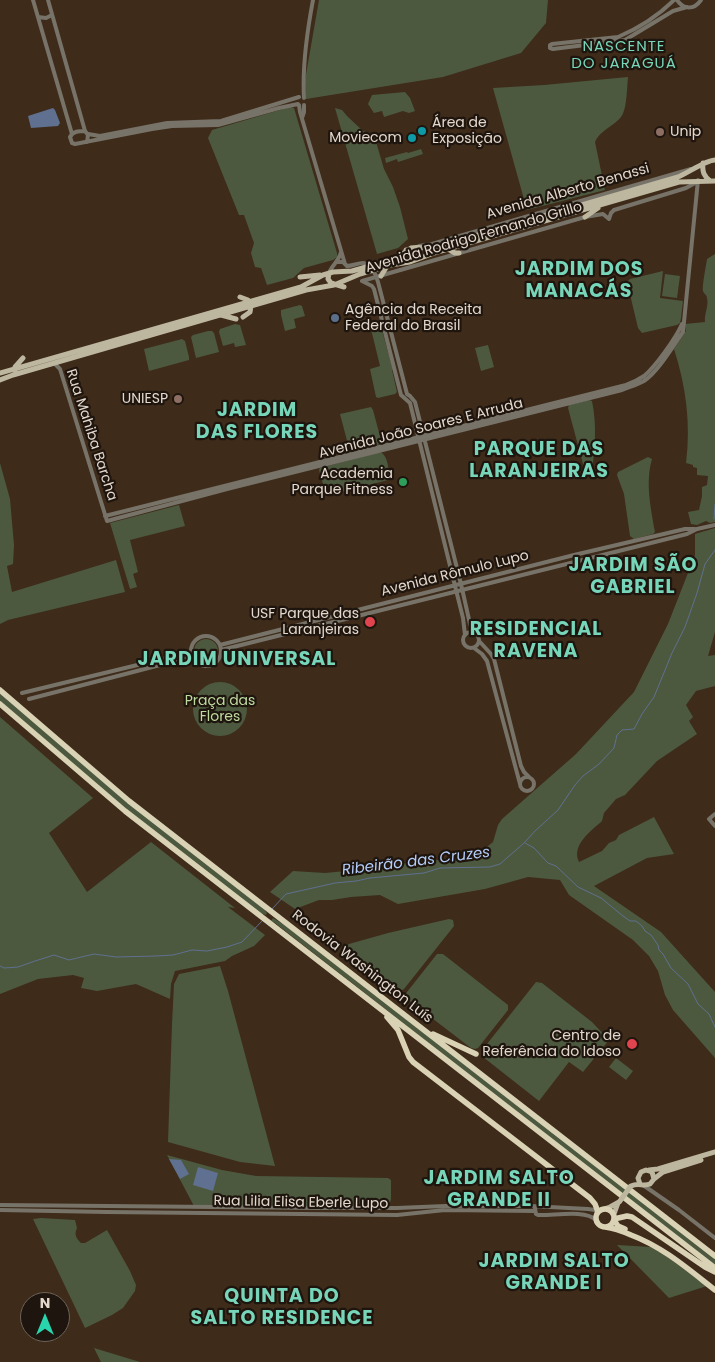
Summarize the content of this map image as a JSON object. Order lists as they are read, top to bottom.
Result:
{
  "streets": {
    "highway": ["Rodovia Washington Luís"],
    "street": [
      "Avenida Rodrigo Fernando Grillo",
      "Avenida João Soares E Arruda",
      "Rua Mahiba Barcha",
      "Avenida Rômulo Lupo",
      "Rua Lilia Elisa Eberle Lupo"
    ]
  },
  "crossings": [
    ["Avenida Rodrigo Fernando Grillo", "Avenida João Soares E Arruda"],
    ["Avenida João Soares E Arruda", "Rua Mahiba Barcha"]
  ],
  "districts": [
    "NASCENTE DO JARAGUÁ",
    "JARDIM DOS MANACÁS",
    "JARDIM DAS FLORES",
    "PARQUE DAS LARANJEIRAS",
    "JARDIM SÃO GABRIEL",
    "RESIDENCIAL RAVENA",
    "JARDIM UNIVERSAL",
    "JARDIM SALTO GRANDE II",
    "JARDIM SALTO GRANDE I",
    "QUINTA DO SALTO RESIDENCE"
  ],
  "water": ["Ribeirão das Cruzes"],
  "parks": ["Praça das Flores"],
  "places": [
    "Área de Exposição",
    "Unip",
    "Moviecom",
    "Agência da Receita Federal do Brasil",
    "UNIESP",
    "Academia Parque Fitness",
    "USF Parque das Laranjeiras",
    "Centro de Referência do Idoso"
  ],
  "north": "top"
}
